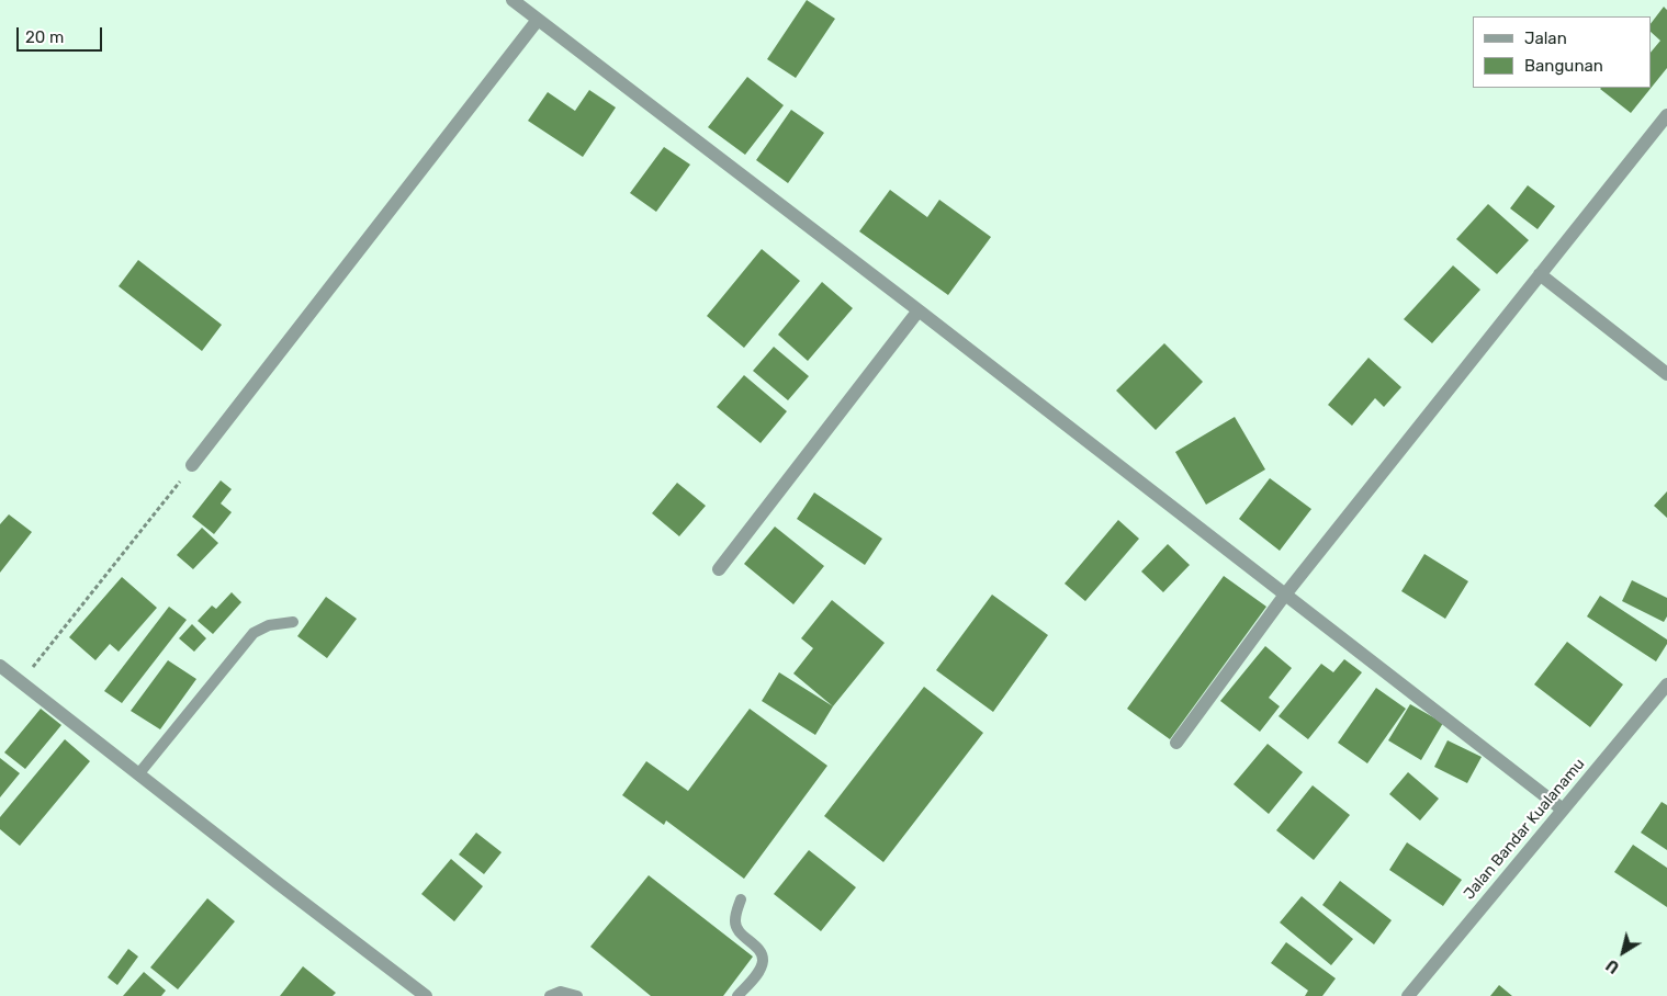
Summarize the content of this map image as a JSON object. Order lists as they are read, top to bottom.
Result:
{
  "streets": {
    "street": ["Jalan Bandar Kualanamu"]
  },
  "legend": ["Jalan", "Bangunan"],
  "scale_bar": "20 m",
  "north": "bottom left"
}
